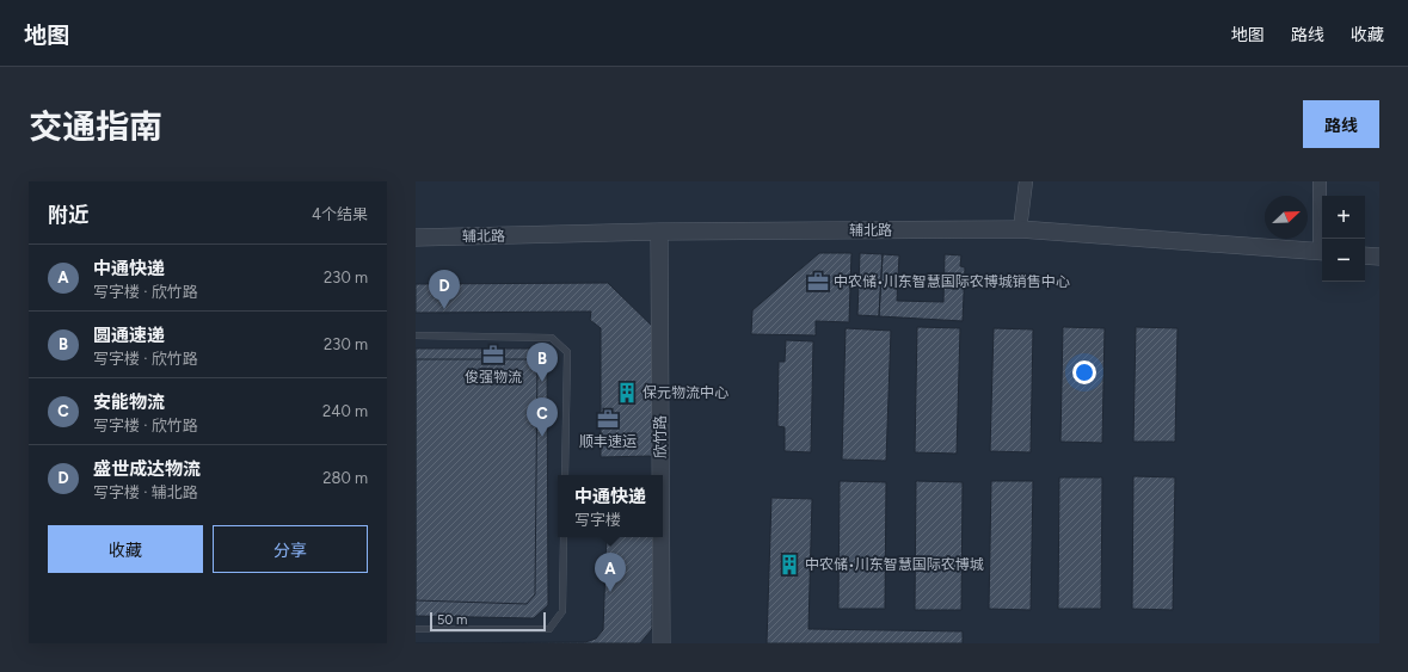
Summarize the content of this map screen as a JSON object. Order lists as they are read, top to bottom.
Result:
{
  "streets": {
    "street": ["辅北路", "欣竹路"]
  },
  "crossings": [
    ["辅北路", "欣竹路"]
  ],
  "places": {
    "office": ["中农储•川东智慧国际农博城销售中心", "俊强物流", "顺丰速运"],
    "building": ["保元物流中心", "中农储•川东智慧国际农博城"]
  },
  "scale_bar": "50 m",
  "north": "top right",
  "page": {
    "header": "地图",
    "nav": ["地图", "路线", "收藏"],
    "title": "交通指南",
    "buttons": [
      "路线",
      ["收藏", "分享"]
    ],
    "heading": ["附近", "4个结果"],
    "map_buttons": ["+", "−"],
    "list": [
      {
        "mark": "A",
        "name": "中通快递",
        "note": "写字楼 · 欣竹路",
        "value": "230 m"
      },
      {
        "mark": "B",
        "name": "圆通速递",
        "note": "写字楼 · 欣竹路",
        "value": "230 m"
      },
      {
        "mark": "C",
        "name": "安能物流",
        "note": "写字楼 · 欣竹路",
        "value": "240 m"
      },
      {
        "mark": "D",
        "name": "盛世成达物流",
        "note": "写字楼 · 辅北路",
        "value": "280 m"
      }
    ],
    "pins": [
      "D",
      "B",
      "C",
      "A"
    ],
    "popup": ["中通快递", "写字楼"],
    "scale": "50 m"
  }
}
